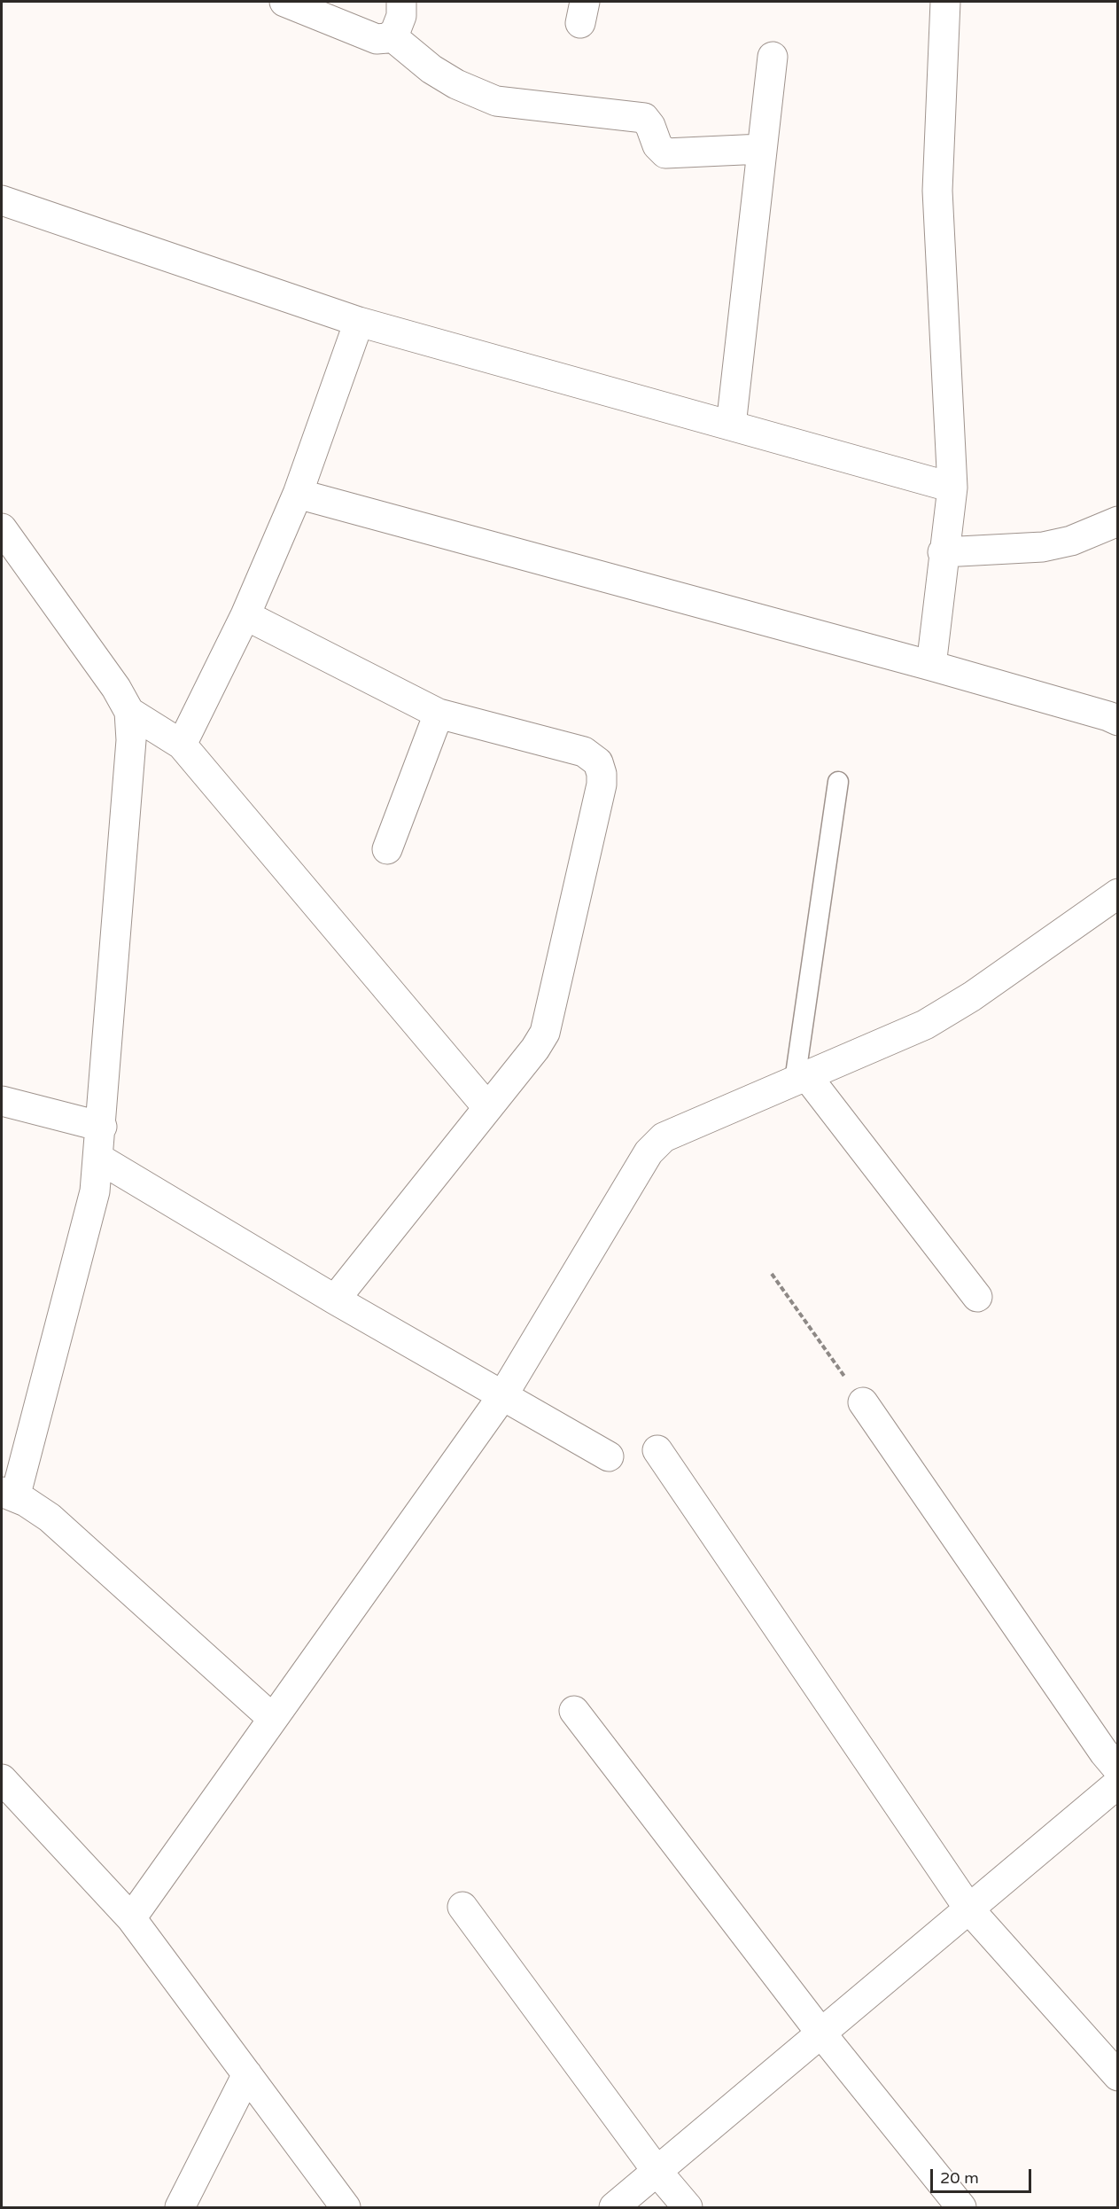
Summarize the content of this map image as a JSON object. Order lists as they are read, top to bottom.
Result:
{
  "scale_bar": "20 m"
}
